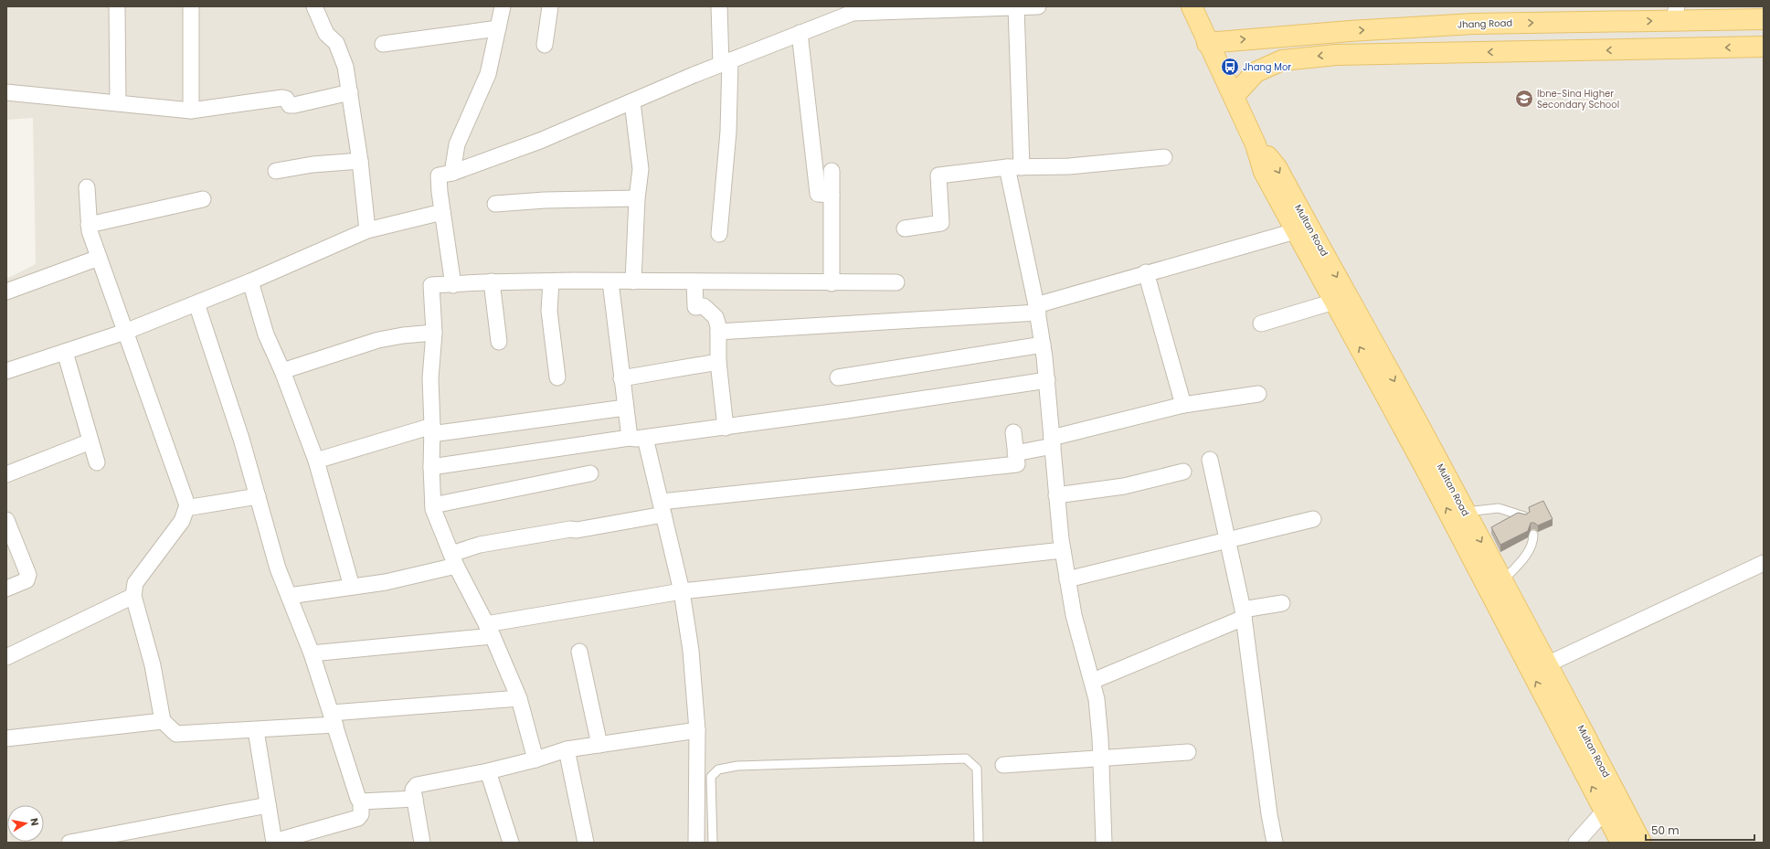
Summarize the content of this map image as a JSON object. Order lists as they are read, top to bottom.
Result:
{
  "streets": {
    "main road": ["Jhang Road", "Multan Road"]
  },
  "crossings": [
    ["Jhang Road", "Multan Road"]
  ],
  "places": {
    "bus stop": ["Jhang Mor"],
    "school or university": ["Ibne-Sina Higher Secondary School"]
  },
  "scale_bar": "50 m",
  "north": "right"
}
